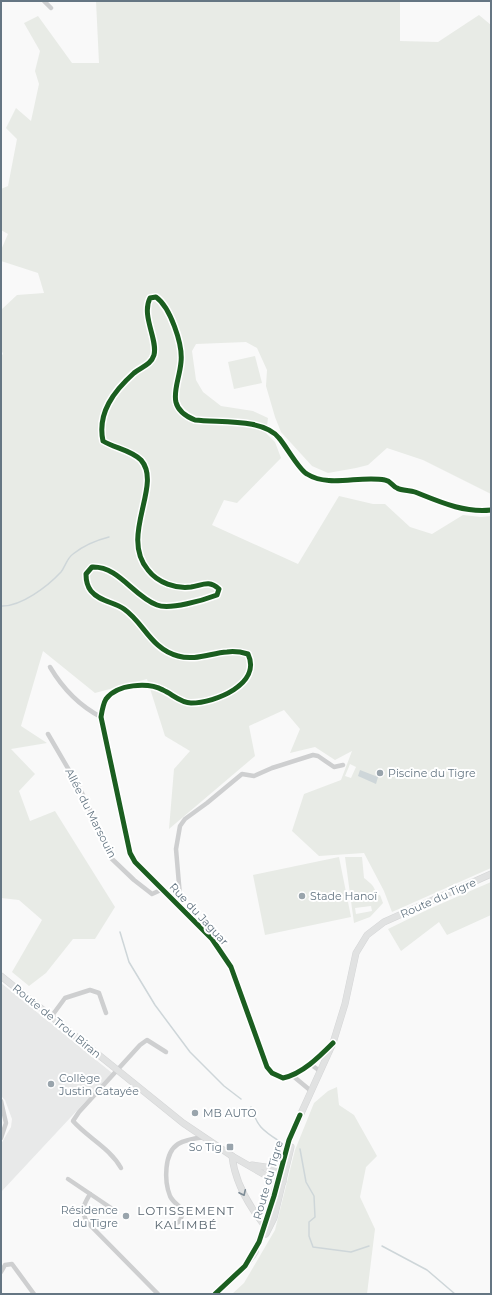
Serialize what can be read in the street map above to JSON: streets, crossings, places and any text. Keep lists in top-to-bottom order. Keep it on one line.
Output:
{"streets":{"main road":["Route du Tigre","Route de Trou Biran"],"street":["Allée du Marsouin","Rue du Jaguar"]},"crossings":[["Allée du Marsouin","Rue du Jaguar"],["Route du Tigre","Route de Trou Biran"]],"districts":["LOTISSEMENT KALIMBÉ"],"places":{"other":["Piscine du Tigre","Stade Hanoï","Collège Justin Catayée","MB AUTO","Résidence du Tigre"],"transit":["So Tig"]}}
